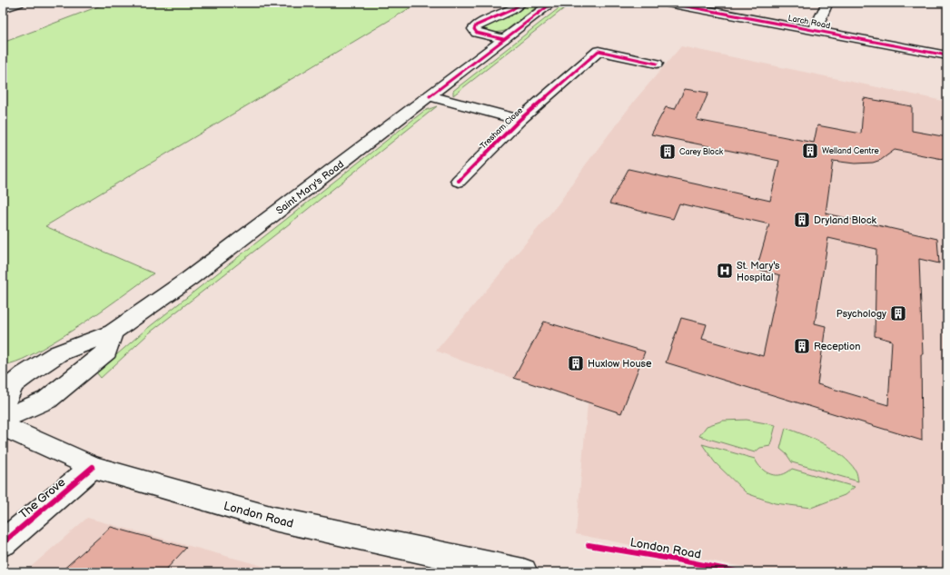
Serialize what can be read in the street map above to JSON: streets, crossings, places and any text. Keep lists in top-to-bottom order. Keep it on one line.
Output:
{"streets":{"main road":["Larch Road","Tresham Close","Saint Mary's Road","The Grove","London Road"]},"crossings":[["Tresham Close","Saint Mary's Road"],["The Grove","London Road"]],"places":{"building":["Welland Centre","Carey Block","Dryland Block","Psychology","Reception","Huxlow House"],"hospital":["St. Mary's Hospital"]}}
